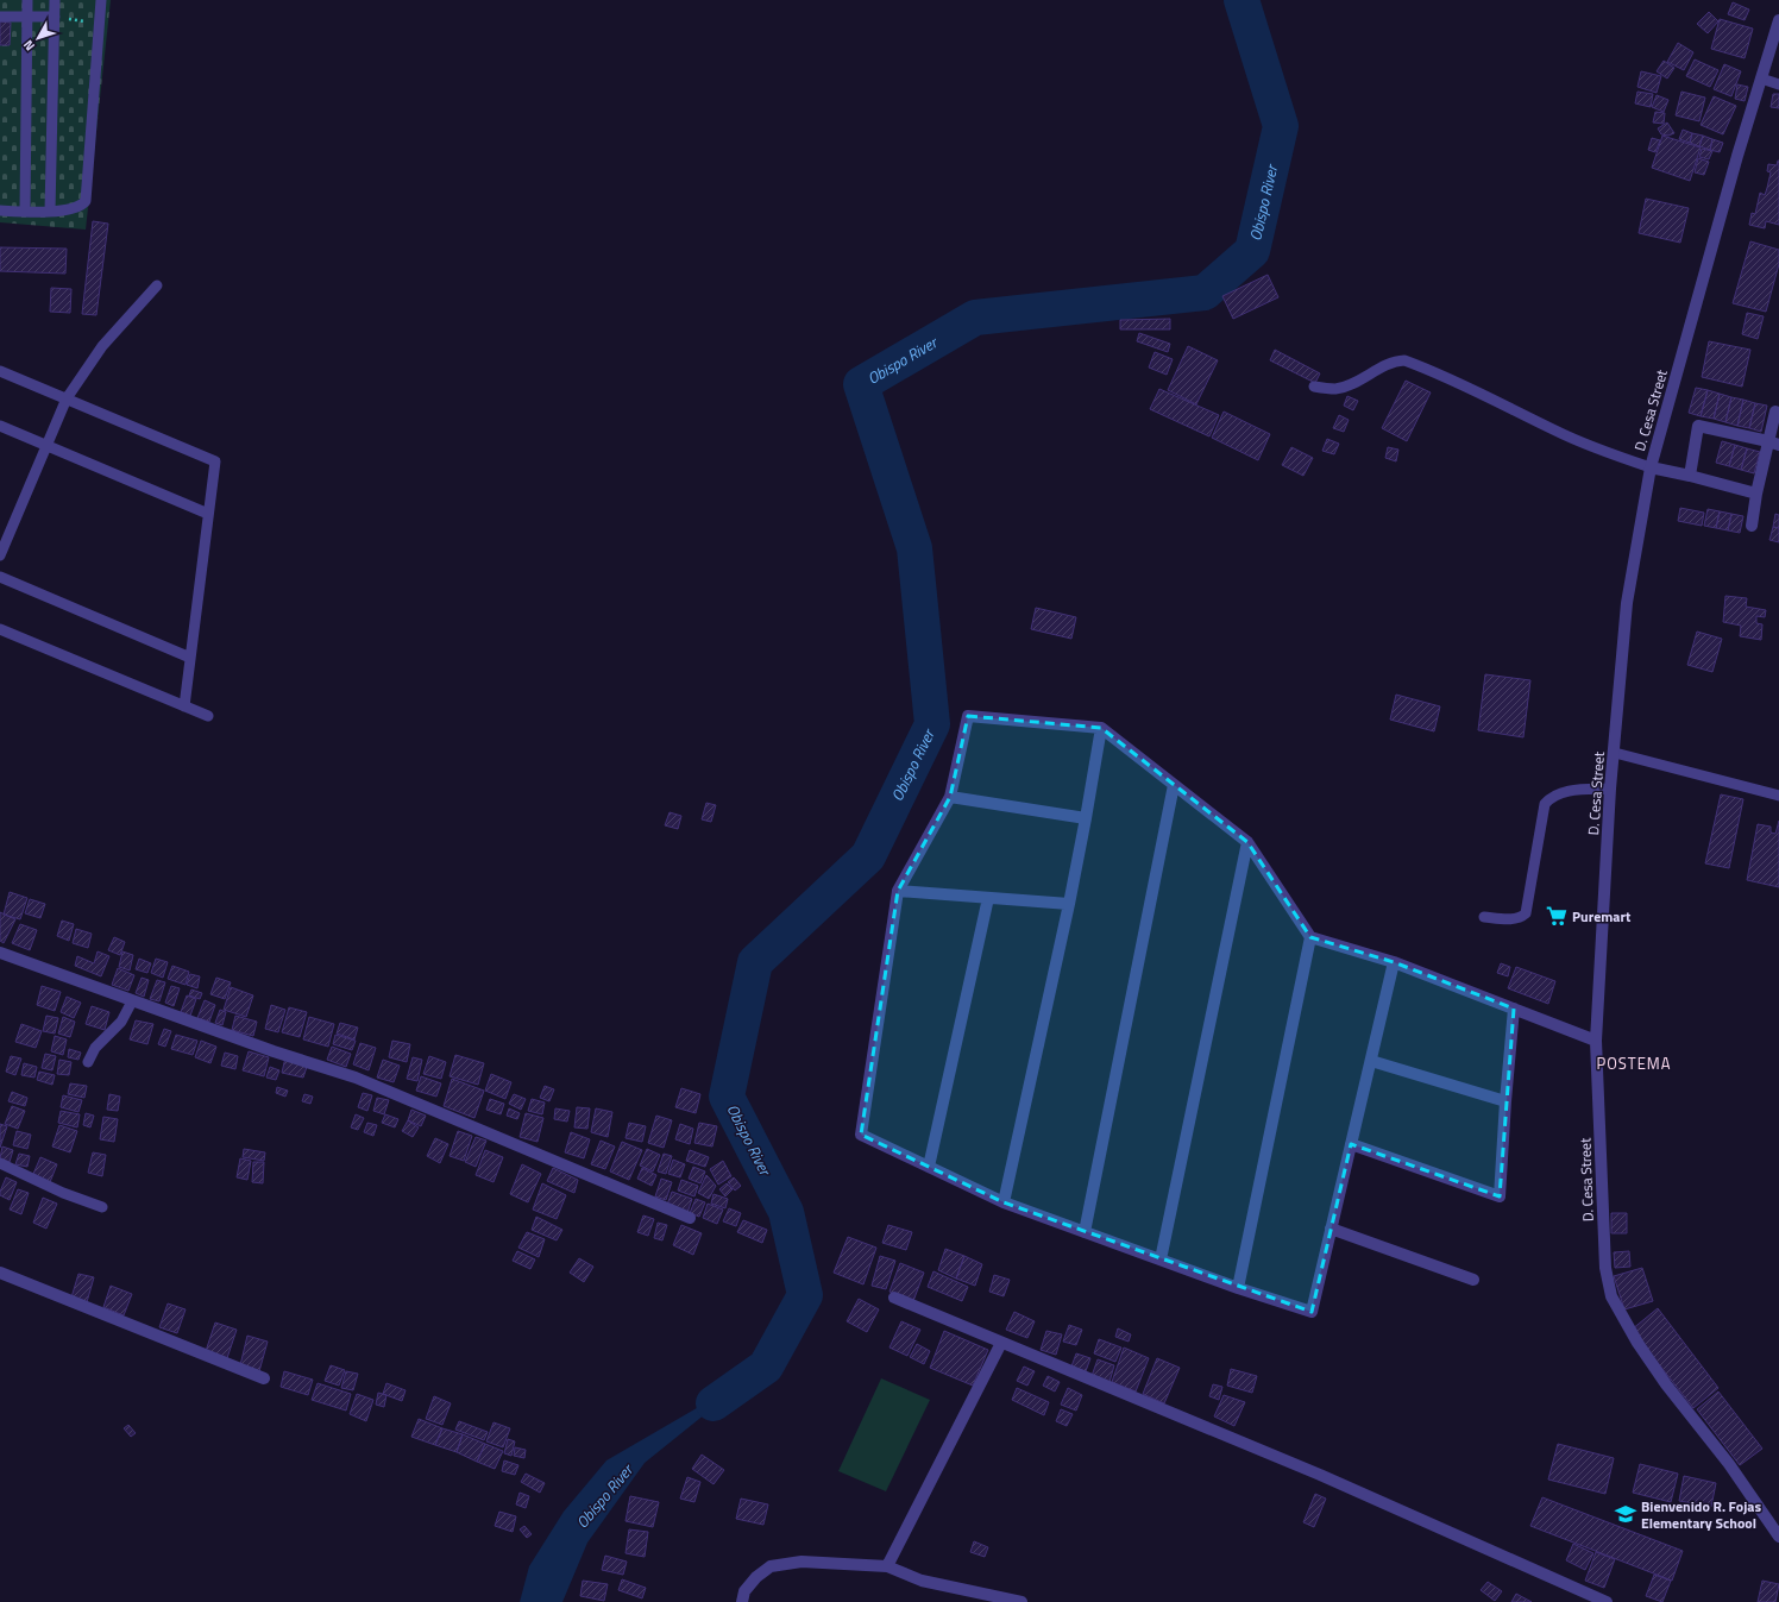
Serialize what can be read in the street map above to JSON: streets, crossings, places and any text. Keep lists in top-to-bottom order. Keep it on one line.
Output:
{"streets":{"street":["D. Cesa Street"]},"districts":["POSTEMA"],"water":["Obispo River"],"places":{"supermarket":["Puremart"],"school or university":["Bienvenido R. Fojas Elementary School"]},"north":"bottom left"}
